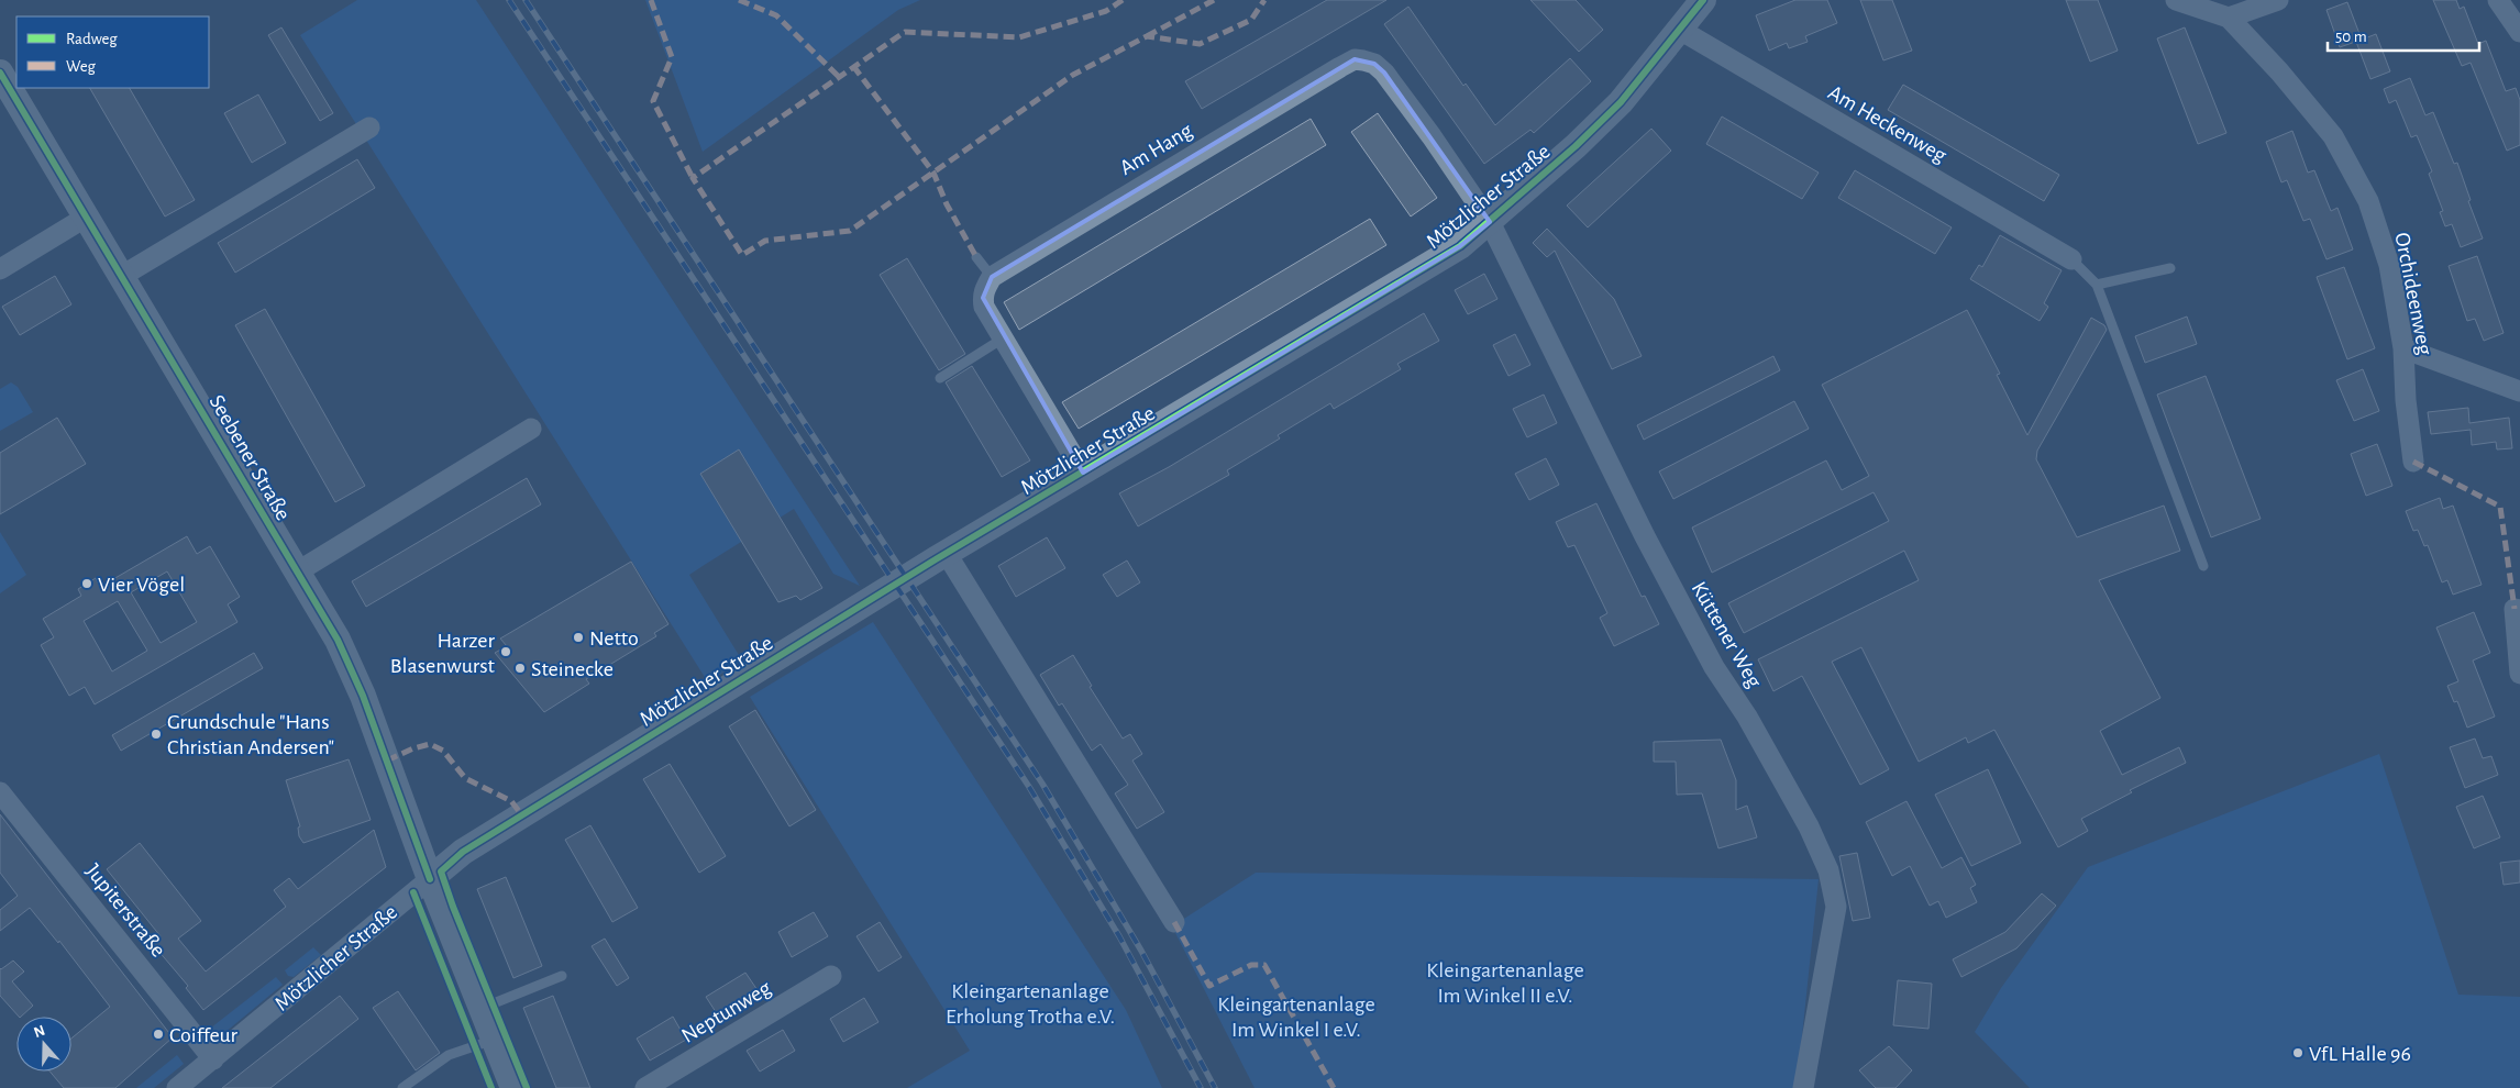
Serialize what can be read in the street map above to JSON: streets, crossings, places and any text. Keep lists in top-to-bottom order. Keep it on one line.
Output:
{"streets":{"street":["Am Heckenweg","Am Hang","Mötzlicher Straße","Orchideenweg","Seebener Straße","Küttener Weg","Jupiterstraße","Neptunweg"]},"crossings":[["Am Heckenweg","Mötzlicher Straße"],["Am Hang","Mötzlicher Straße"],["Am Hang","Küttener Weg"],["Mötzlicher Straße","Seebener Straße"],["Mötzlicher Straße","Küttener Weg"],["Mötzlicher Straße","Jupiterstraße"]],"parks":["Kleingartenanlage Im Winkel II e.V.","Kleingartenanlage Erholung Trotha e.V.","Kleingartenanlage Im Winkel I e.V."],"places":["Vier Vögel","Netto","Harzer Blasenwurst","Steinecke","Grundschule \"Hans Christian Andersen\"","Coiffeur","VfL Halle 96"],"legend":["Radweg","Weg"],"scale_bar":"50 m","north":"top"}
